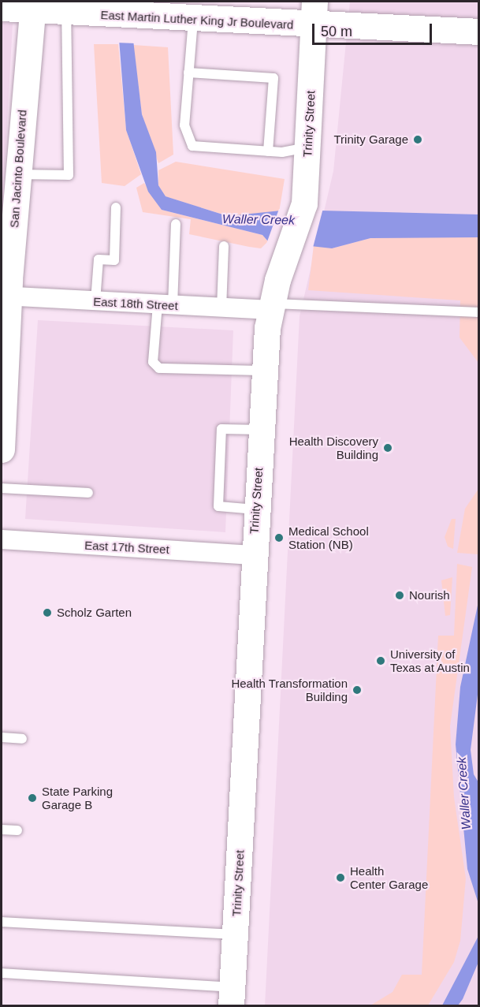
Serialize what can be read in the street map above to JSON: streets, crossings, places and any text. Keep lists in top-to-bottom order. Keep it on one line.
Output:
{"streets":{"main road":["East Martin Luther King Jr Boulevard","Trinity Street","San Jacinto Boulevard"],"street":["East 18th Street","East 17th Street"]},"crossings":[["East Martin Luther King Jr Boulevard","Trinity Street"],["East Martin Luther King Jr Boulevard","San Jacinto Boulevard"],["Trinity Street","East 18th Street"],["Trinity Street","East 17th Street"],["San Jacinto Boulevard","East 18th Street"]],"water":["Waller Creek"],"places":["Trinity Garage","Health Discovery Building","Medical School Station (NB)","Nourish","Scholz Garten","University of Texas at Austin","Health Transformation Building","State Parking Garage B","Health Center Garage"],"scale_bar":"50 m"}
